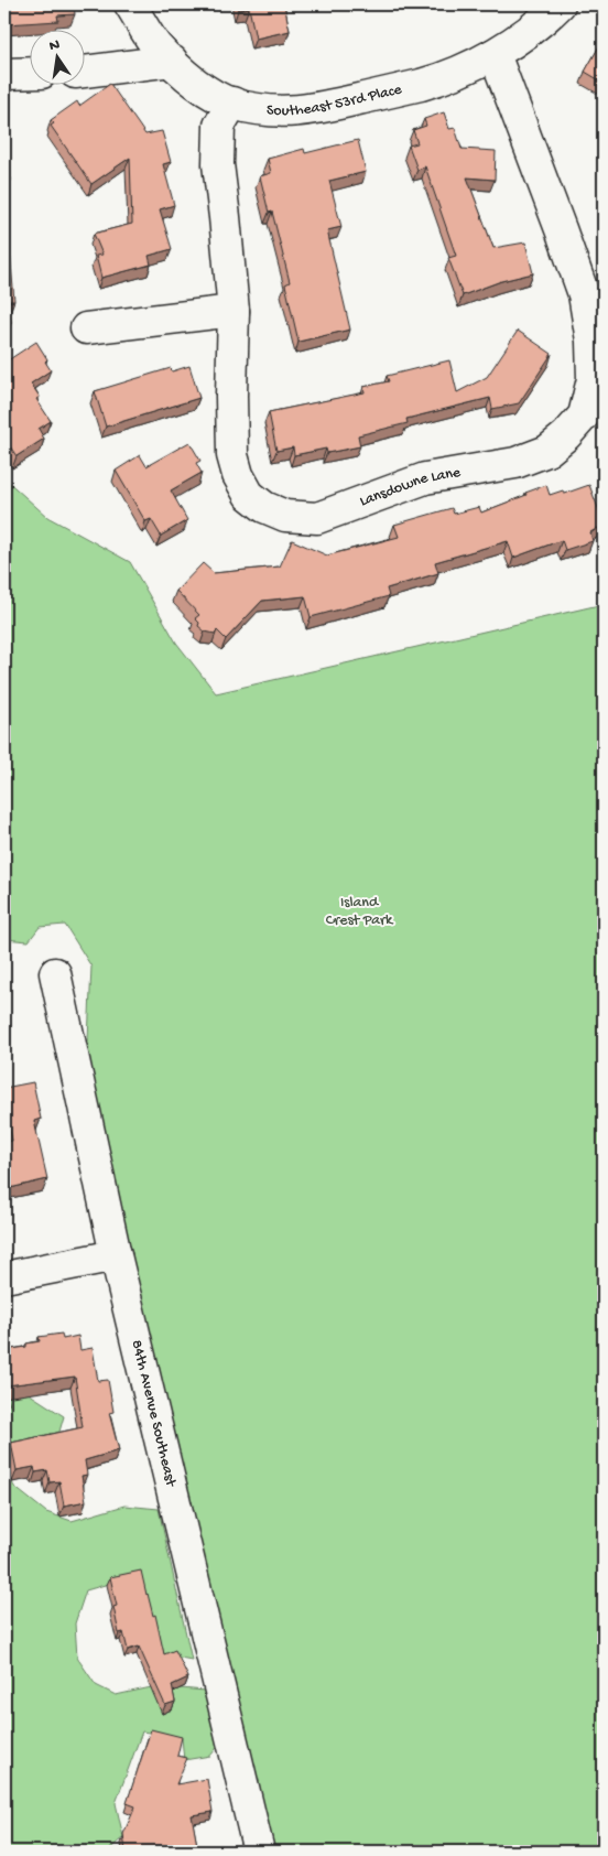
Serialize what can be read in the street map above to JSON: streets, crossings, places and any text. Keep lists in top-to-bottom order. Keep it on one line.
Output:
{"streets":{"street":["Southeast 53rd Place","Lansdowne Lane","84th Avenue Southeast"]},"crossings":[["Southeast 53rd Place","Lansdowne Lane"]],"parks":["Island Crest Park"],"north":"top"}
